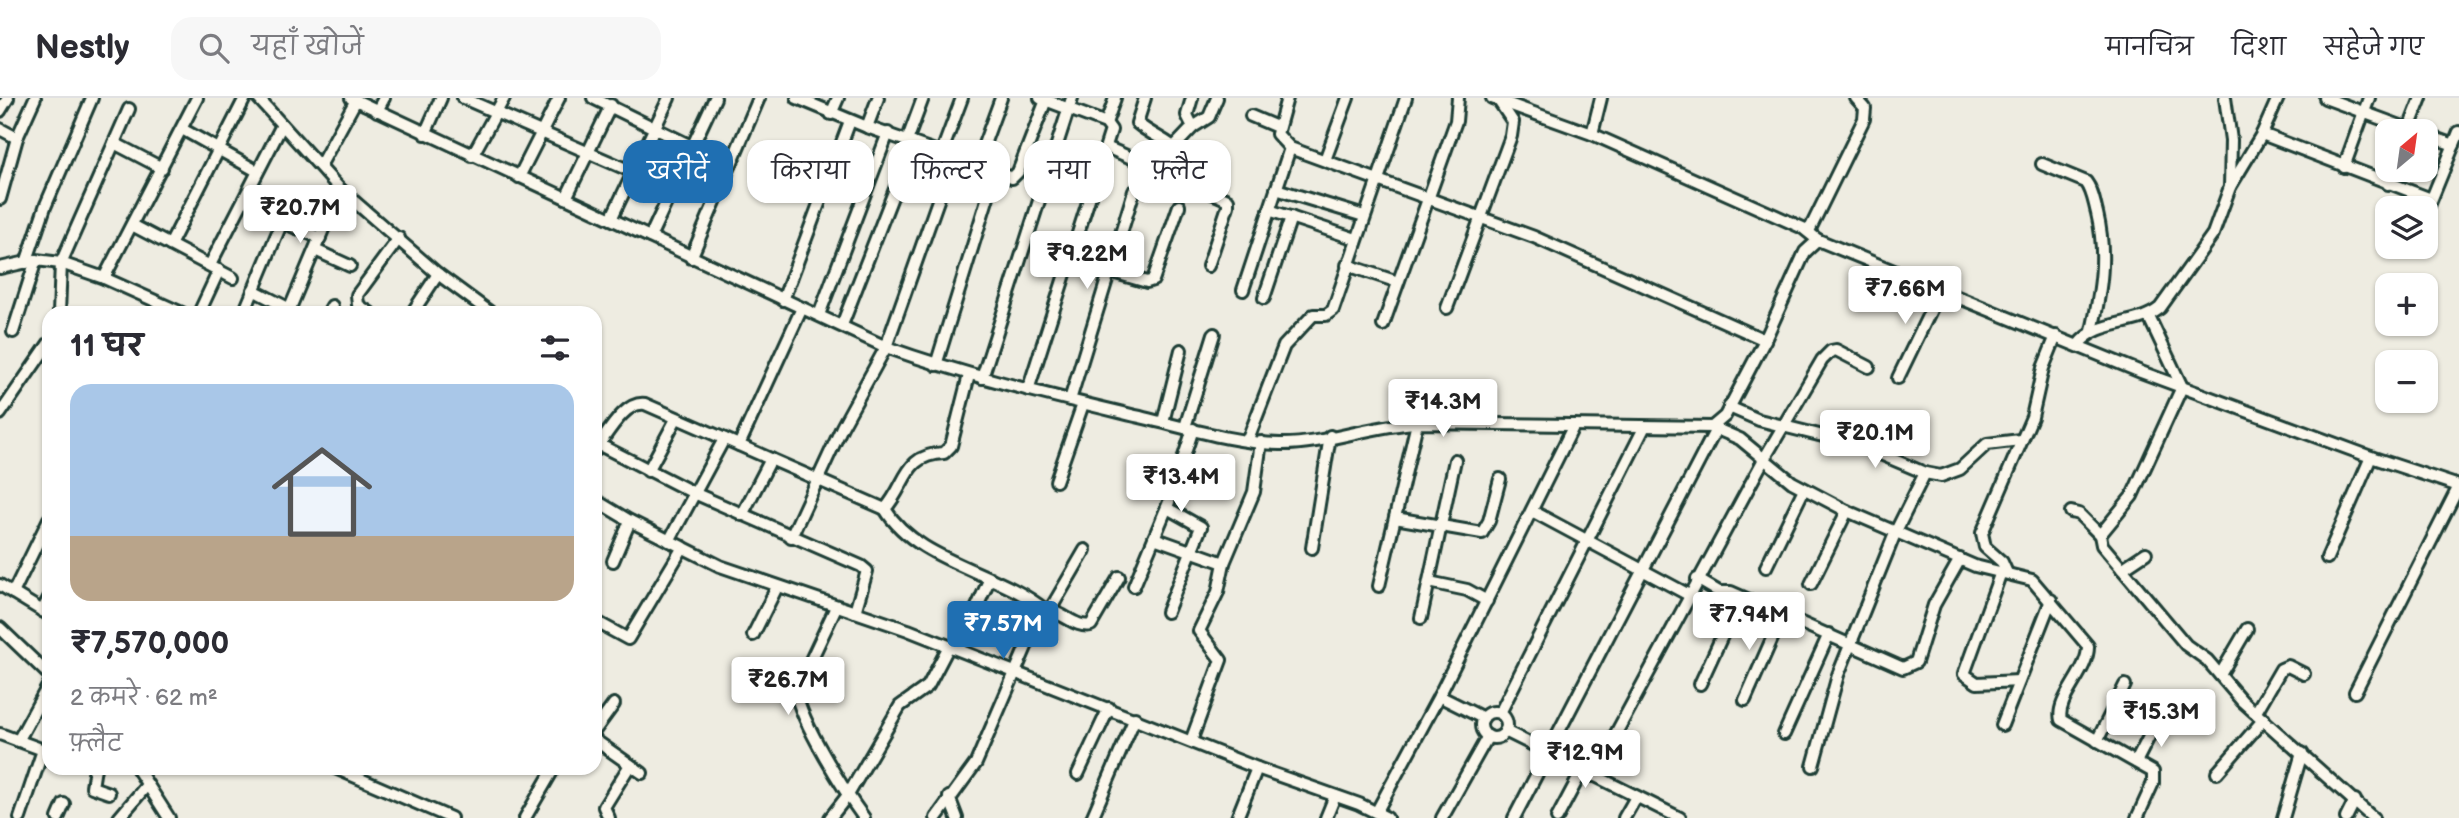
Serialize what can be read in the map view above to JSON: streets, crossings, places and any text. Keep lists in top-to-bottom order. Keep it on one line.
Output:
{"north":"top right","page":{"header":"Nestly","search":"यहाँ खोजें","nav":["मानचित्र","दिशा","सहेजे गए"],"map_buttons":["+","−"],"chip":["खरीदें","किराया","फ़िल्टर","नया","फ़्लैट"],"price":["₹20.7M","₹9.22M","₹7.66M","₹14.3M","₹20.1M","₹13.4M","₹7.94M","₹7.57M","₹26.7M","₹15.3M","₹12.9M"],"heading":"11 घर","list":[{"name":"₹7,570,000","note":"2 कमरे · 62 m² · फ़्लैट"}]}}
